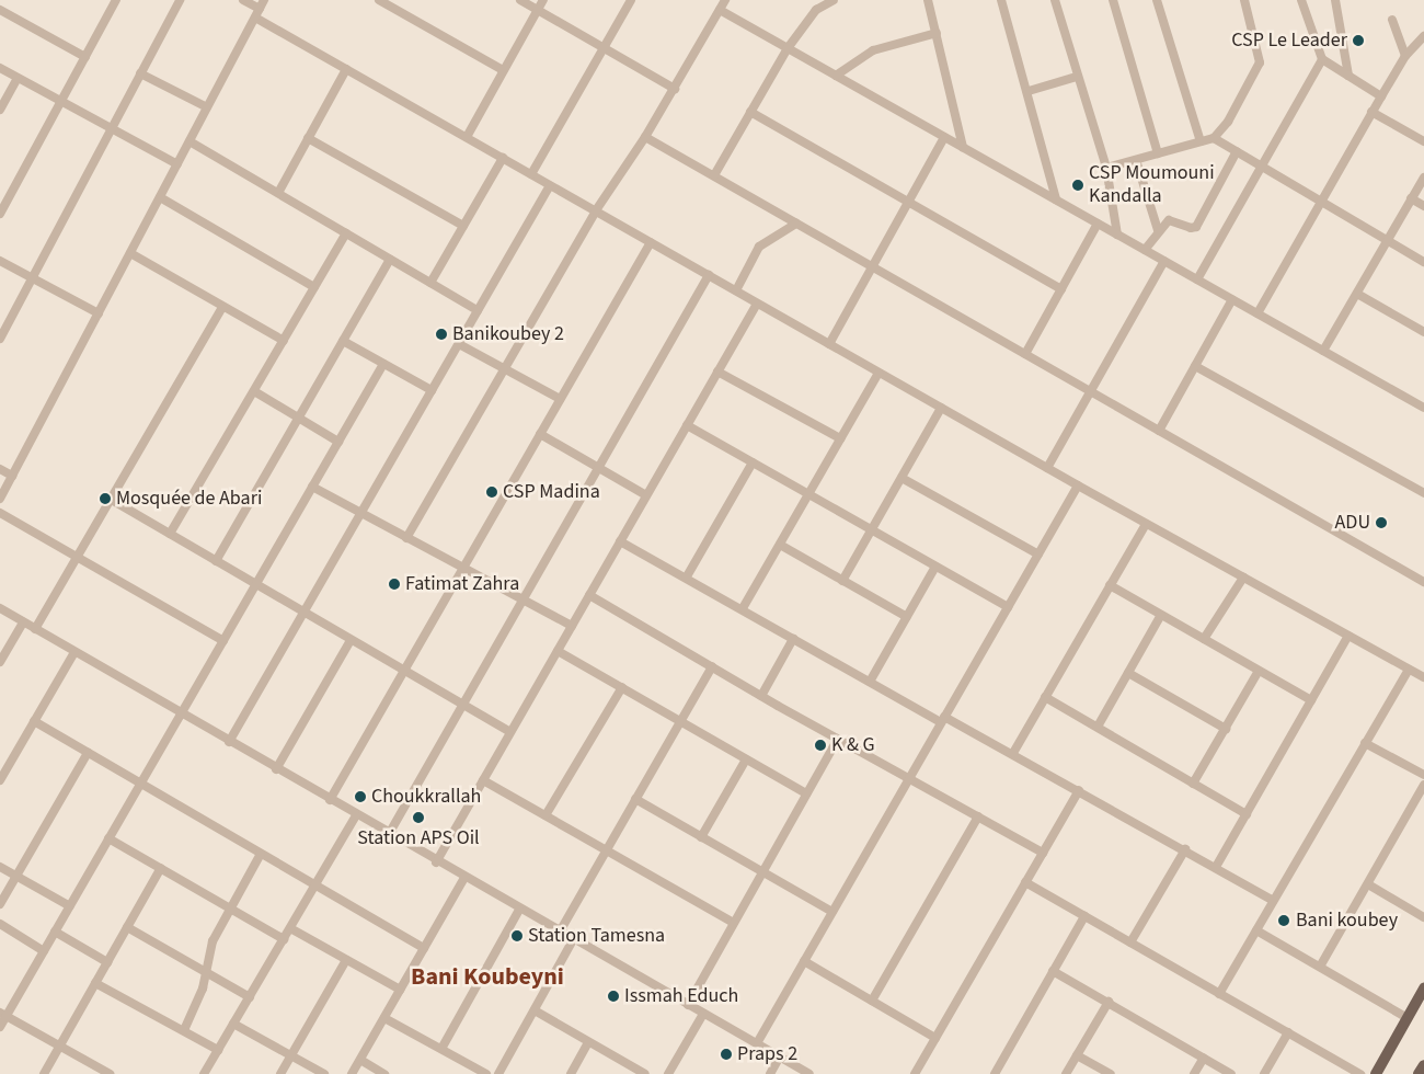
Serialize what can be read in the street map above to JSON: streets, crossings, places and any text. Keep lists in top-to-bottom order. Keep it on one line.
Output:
{"districts":["Bani Koubeyni"],"places":["CSP Le Leader","CSP Moumouni Kandalla","Banikoubey 2","CSP Madina","Mosquée de Abari","ADU","Fatimat Zahra","K & G","Choukkrallah","Station APS Oil","Bani koubey","Station Tamesna","Issmah Educh","Praps 2"]}
